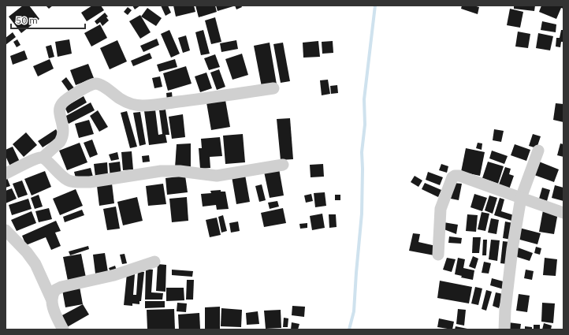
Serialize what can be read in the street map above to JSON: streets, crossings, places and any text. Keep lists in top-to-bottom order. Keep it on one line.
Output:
{"scale_bar":"50 m"}
